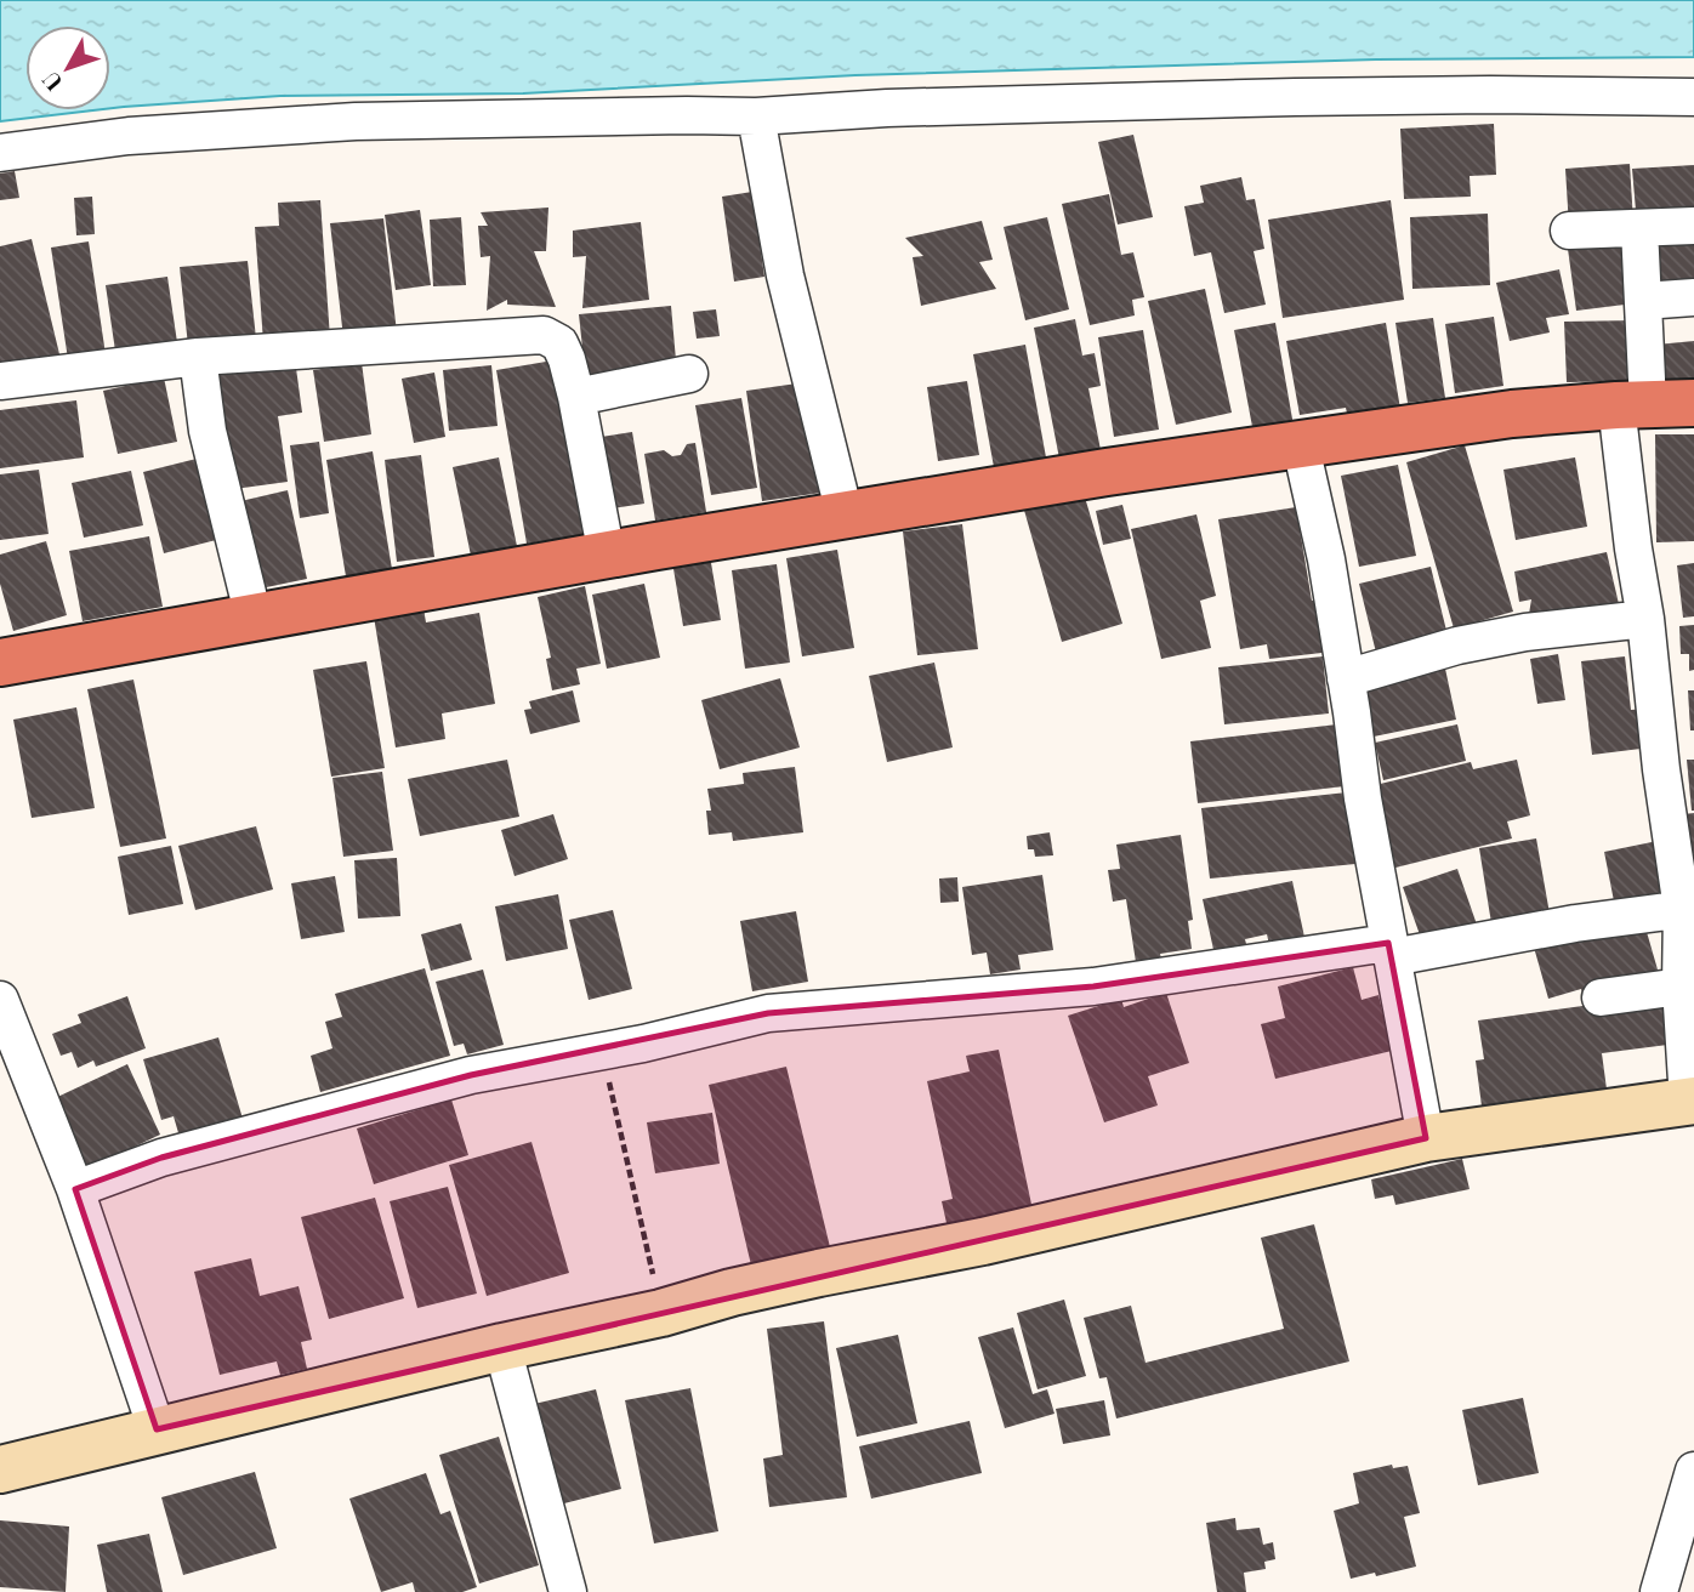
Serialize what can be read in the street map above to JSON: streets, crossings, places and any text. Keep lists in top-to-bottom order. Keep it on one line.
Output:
{"north":"bottom left"}
